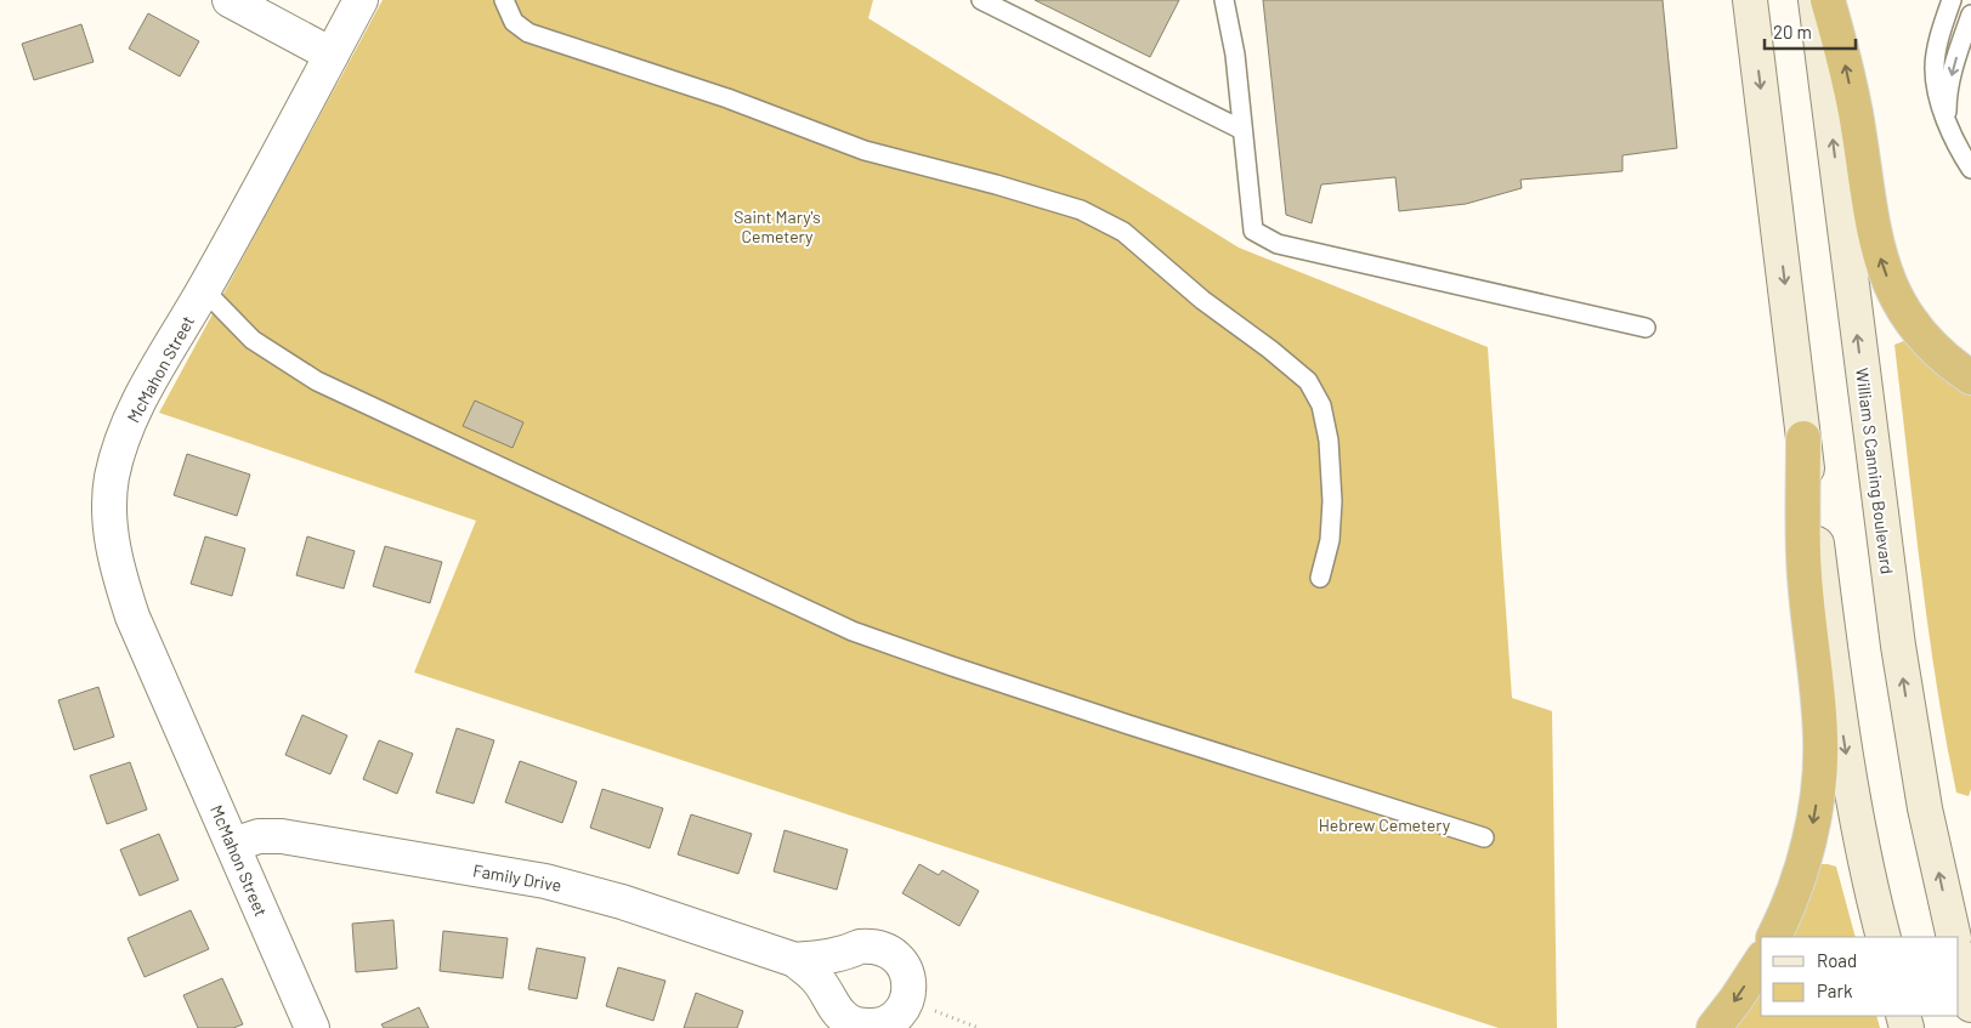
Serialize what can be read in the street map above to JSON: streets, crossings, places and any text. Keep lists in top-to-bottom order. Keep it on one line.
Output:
{"streets":{"main road":["William S Canning Boulevard"],"street":["McMahon Street","Family Drive"]},"crossings":[["McMahon Street","Family Drive"]],"parks":["Saint Mary's Cemetery","Hebrew Cemetery"],"legend":["Road","Park"],"scale_bar":"20 m"}
